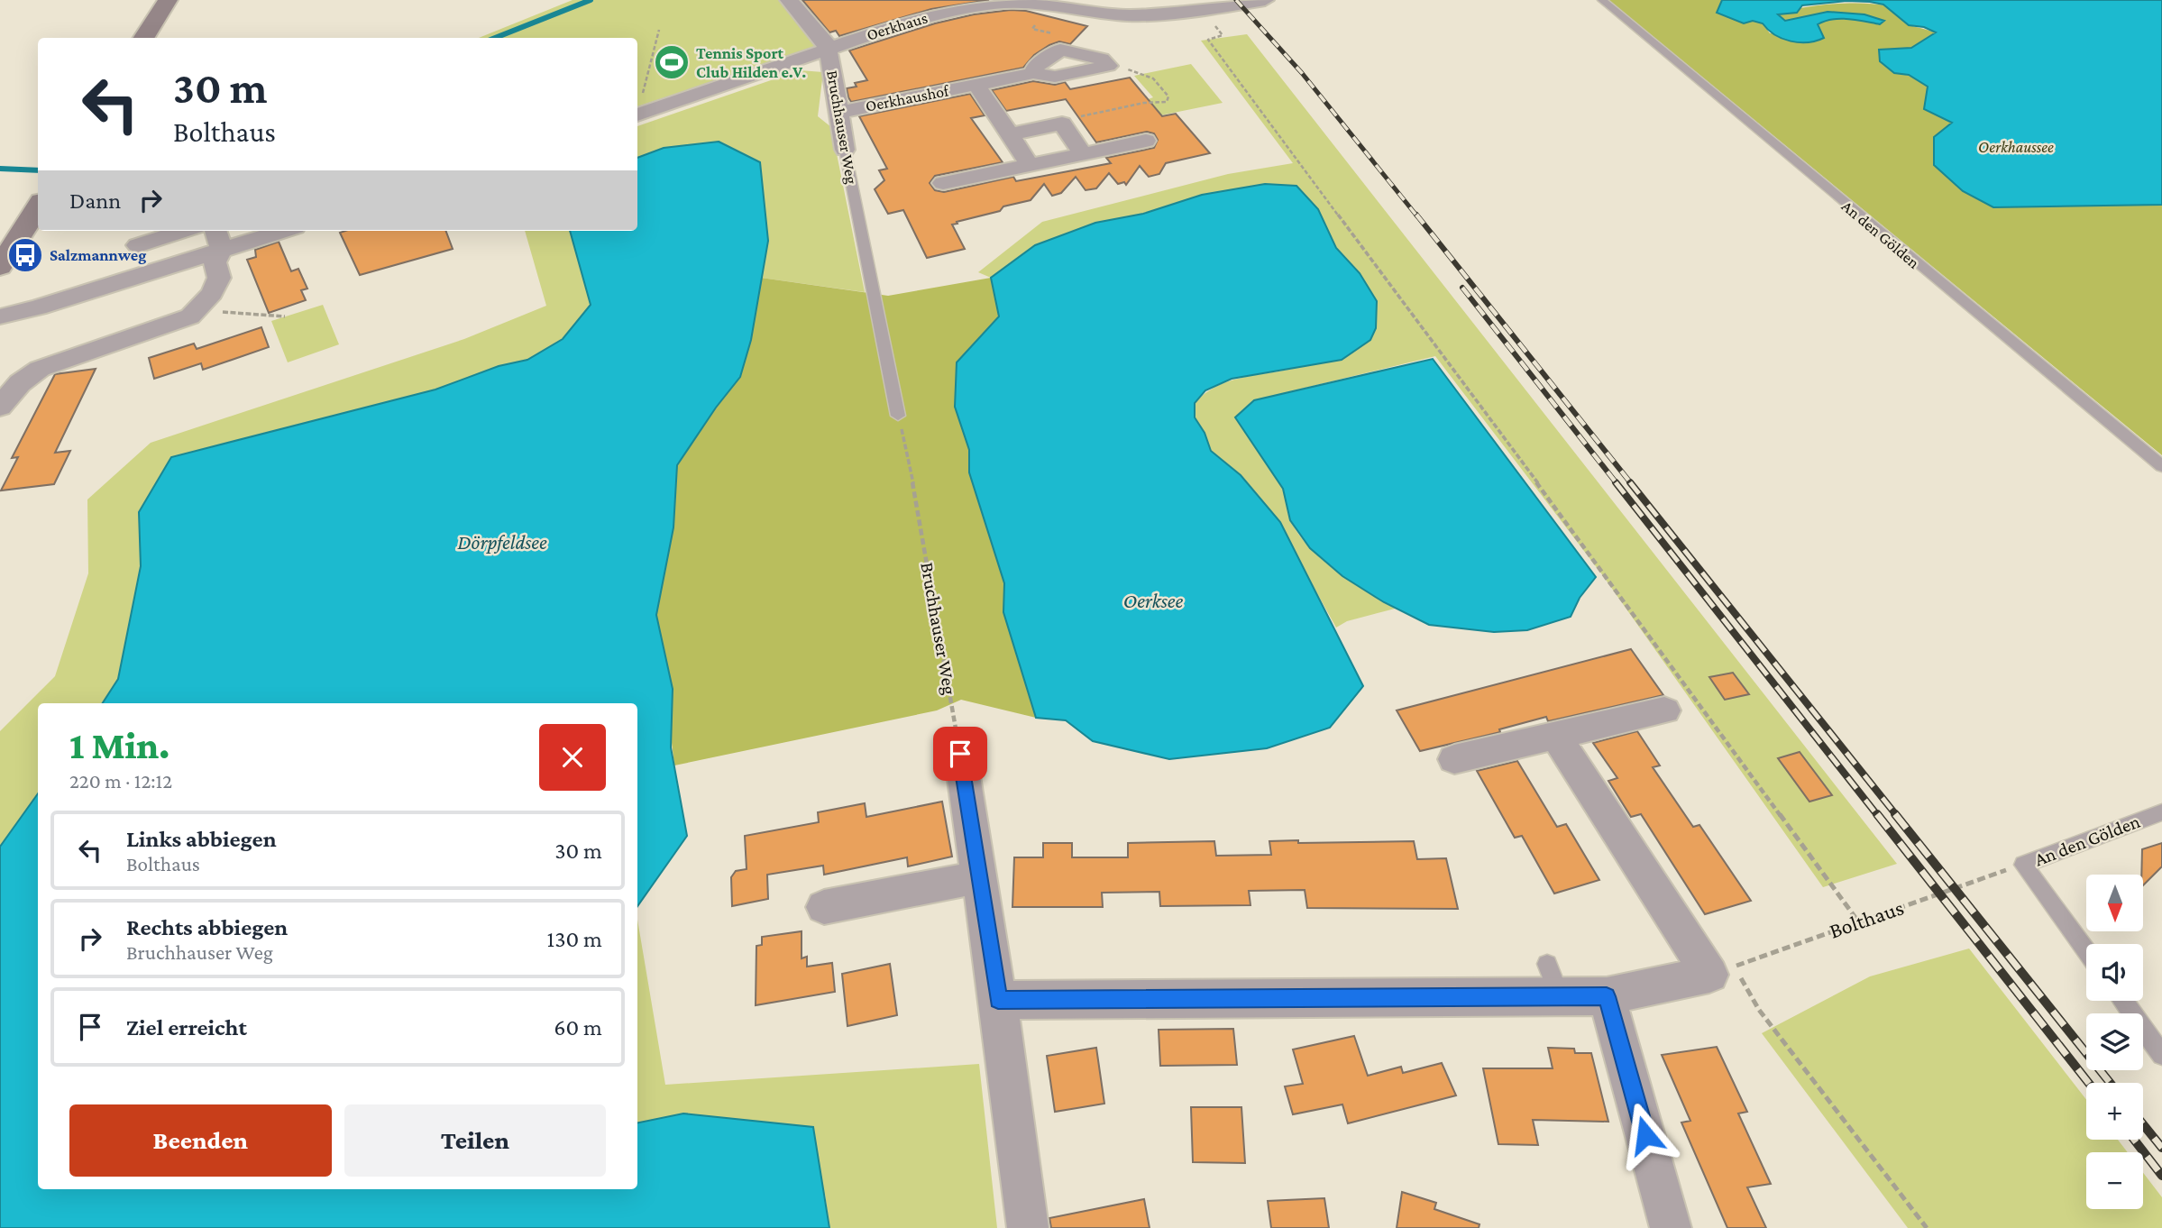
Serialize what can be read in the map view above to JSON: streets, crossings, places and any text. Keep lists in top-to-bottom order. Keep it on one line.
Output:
{"streets":{"street":["Oerkhaus","Oerkhaushof","Bruchhauser Weg"],"lane":["An den Gölden"],"path":["Bolthaus"]},"crossings":[["Oerkhaus","Bruchhauser Weg"],["Oerkhaushof","Bruchhauser Weg"],["An den Gölden","Bolthaus"]],"water":["Dörpfeldsee","Oerksee"],"parks":["Oerkhaussee"],"places":{"sports":["Tennis Sport Club Hilden e.V."],"bus stop":["Salzmannweg"]},"north":"bottom","page":{"turn":["30 m","Bolthaus"],"then":"Dann","heading":["1 Min.","220 m · 12:12"],"list":[{"name":"Links abbiegen","note":"Bolthaus","value":"30 m"},{"name":"Rechts abbiegen","note":"Bruchhauser Weg","value":"130 m"},{"name":"Ziel erreicht","value":"60 m"}],"map_buttons":["+","−"],"buttons":["Beenden","Teilen"]}}
